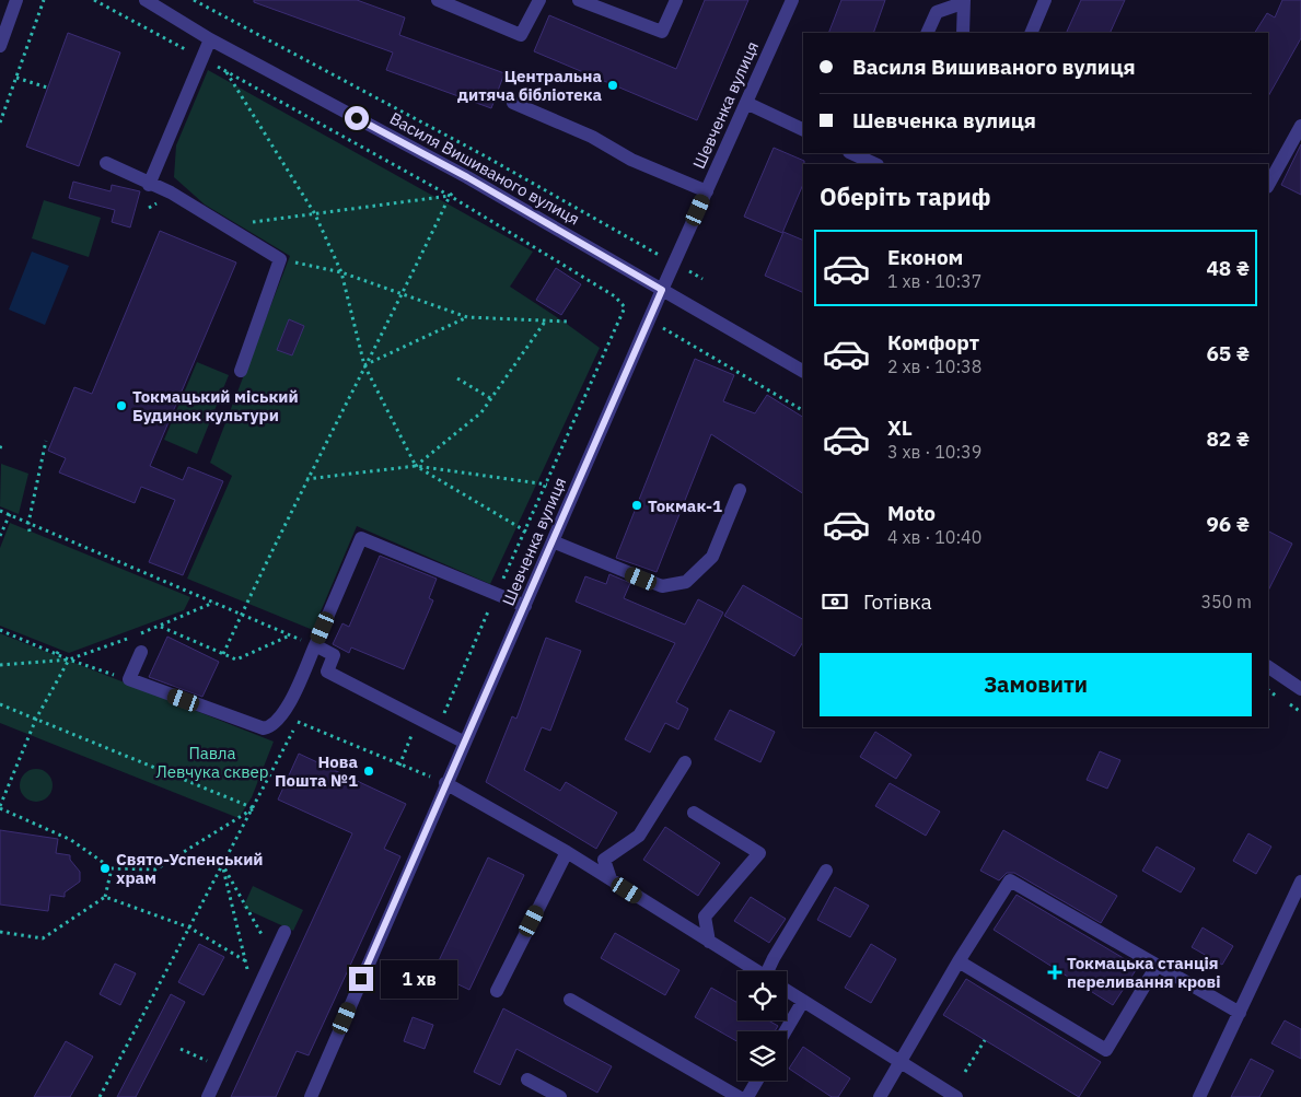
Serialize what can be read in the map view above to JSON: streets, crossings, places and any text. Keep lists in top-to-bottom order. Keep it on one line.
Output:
{"streets":{"street":["Шевченка вулиця","Василя Вишиваного вулиця"]},"crossings":[["Шевченка вулиця","Василя Вишиваного вулиця"]],"parks":["Павла Левчука сквер"],"places":{"other":["Центральна дитяча бібліотека","Токмацький міський Будинок культури","Токмак-1","Нова Пошта №1","Свято-Успенський храм"],"health":["Токмацька станція переливання крові"]},"page":{"banner":["Василя Вишиваного вулиця","Шевченка вулиця"],"heading":"Оберіть тариф","list":[{"name":"Економ","note":"1 хв · 10:37","value":"48 ₴"},{"name":"Комфорт","note":"2 хв · 10:38","value":"65 ₴"},{"name":"XL","note":"3 хв · 10:39","value":"82 ₴"},{"name":"Moto","note":"4 хв · 10:40","value":"96 ₴"}],"pay":["Готівка","350 m"],"buttons":"Замовити","bubble":"1 хв"}}
